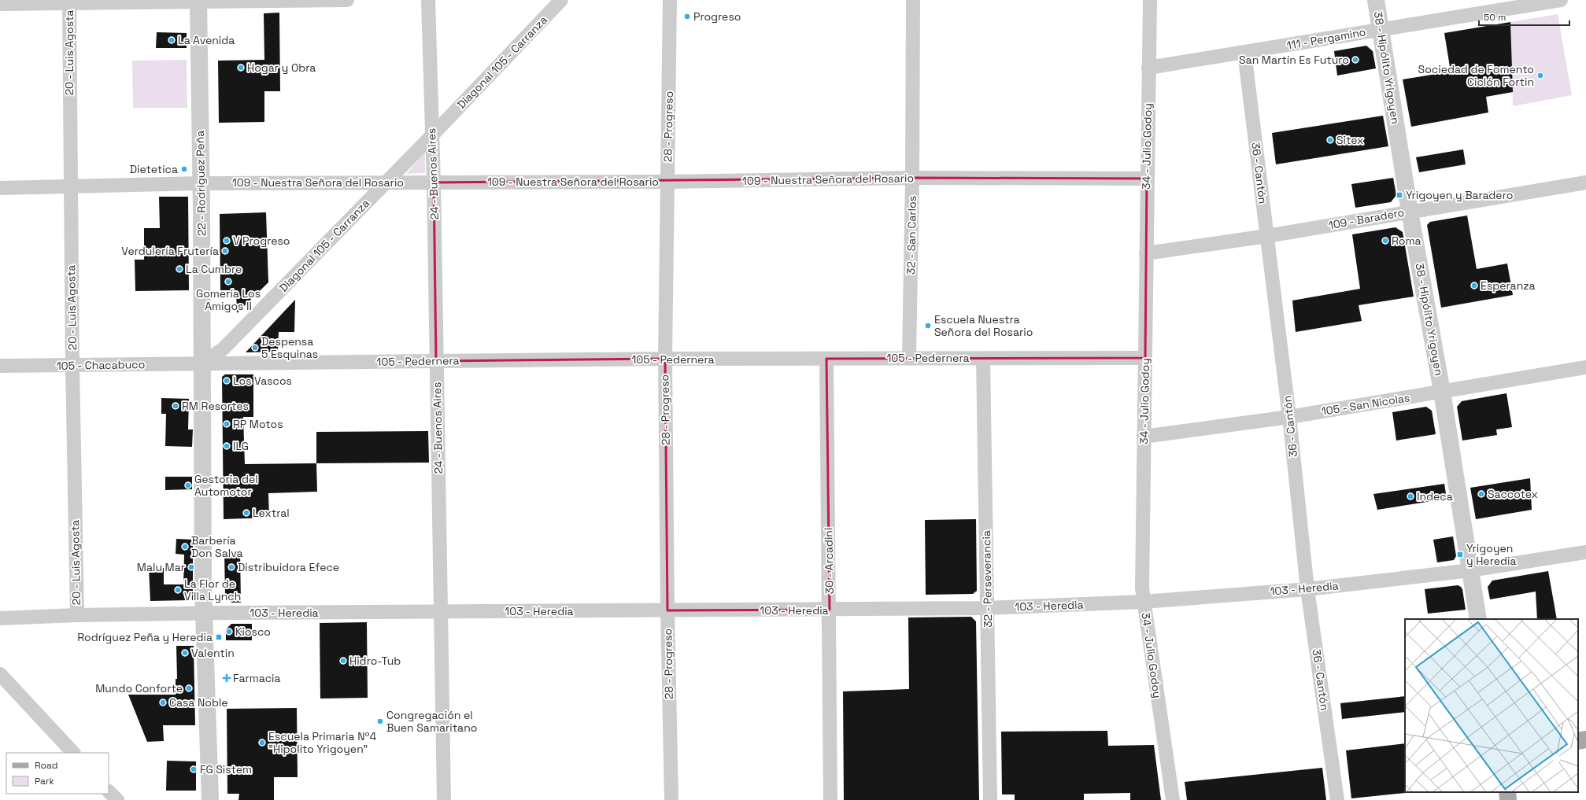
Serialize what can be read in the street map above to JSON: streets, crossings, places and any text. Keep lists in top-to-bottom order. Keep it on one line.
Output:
{"streets":{"street":["111 - Pergamino","20 - Luis Agosta","Diagonal 105 - Carranza","38 - Hipólito Yrigoyen","28 - Progreso","34 - Julio Godoy","36 - Cantón","24 - Buenos Aires","109 - Nuestra Señora del Rosario","22 - Rodríguez Peña","109 - Baradero","32 - San Carlos","105 - Pedernera","105 - Chacabuco","105 - San Nicolas","30 - Arcadini","32 - Perseverancia","103 - Heredia"]},"crossings":[["111 - Pergamino","38 - Hipólito Yrigoyen"],["111 - Pergamino","34 - Julio Godoy"],["111 - Pergamino","36 - Cantón"],["20 - Luis Agosta","109 - Nuestra Señora del Rosario"],["20 - Luis Agosta","105 - Chacabuco"],["20 - Luis Agosta","103 - Heredia"],["Diagonal 105 - Carranza","24 - Buenos Aires"],["Diagonal 105 - Carranza","109 - Nuestra Señora del Rosario"],["Diagonal 105 - Carranza","22 - Rodríguez Peña"],["Diagonal 105 - Carranza","105 - Pedernera"],["Diagonal 105 - Carranza","105 - Chacabuco"],["38 - Hipólito Yrigoyen","109 - Baradero"],["38 - Hipólito Yrigoyen","105 - San Nicolas"],["38 - Hipólito Yrigoyen","103 - Heredia"],["28 - Progreso","109 - Nuestra Señora del Rosario"],["28 - Progreso","105 - Pedernera"],["28 - Progreso","103 - Heredia"],["34 - Julio Godoy","109 - Nuestra Señora del Rosario"],["34 - Julio Godoy","109 - Baradero"],["34 - Julio Godoy","105 - Pedernera"],["34 - Julio Godoy","105 - San Nicolas"],["34 - Julio Godoy","103 - Heredia"],["36 - Cantón","109 - Baradero"],["36 - Cantón","105 - San Nicolas"],["36 - Cantón","103 - Heredia"],["24 - Buenos Aires","109 - Nuestra Señora del Rosario"],["24 - Buenos Aires","105 - Pedernera"],["24 - Buenos Aires","103 - Heredia"],["109 - Nuestra Señora del Rosario","22 - Rodríguez Peña"],["109 - Nuestra Señora del Rosario","32 - San Carlos"],["22 - Rodríguez Peña","105 - Pedernera"],["22 - Rodríguez Peña","105 - Chacabuco"],["22 - Rodríguez Peña","103 - Heredia"],["32 - San Carlos","105 - Pedernera"],["105 - Pedernera","105 - Chacabuco"],["105 - Pedernera","30 - Arcadini"],["105 - Pedernera","32 - Perseverancia"],["30 - Arcadini","103 - Heredia"],["32 - Perseverancia","103 - Heredia"]],"places":{"other":["Progreso","La Avenida","San Martín Es Futuro","Hogar y Obra","Sociedad de Fomento Ciclón Fortin","Sitex","Dietetica","V Progreso","Roma","Verdulería Frutería","La Cumbre","Gomería Los Amigos II","Esperanza","Escuela Nuestra Señora del Rosario","Despensa 5 Esquinas","Los Vascos","RM Resortes","RP Motos","ILG","Gestoria del Automotor","Saccotex","Indeca","Lextral","Barbería Don Salva","Malu Mar","Distribuidora Efece","La Flor de Villa Lynch","Kiosco","Valentin","Hidro-Tub","Mundo Conforte","Casa Noble","Congregación el Buen Samaritano","Escuela Primaria Nº4 \"Hipolito Yrigoyen\"","FG Sistem"],"transit":["Yrigoyen y Baradero","Yrigoyen y Heredia","Rodríguez Peña y Heredia"],"health":["Farmacia"]},"legend":["Road","Park"],"scale_bar":"50 m"}
